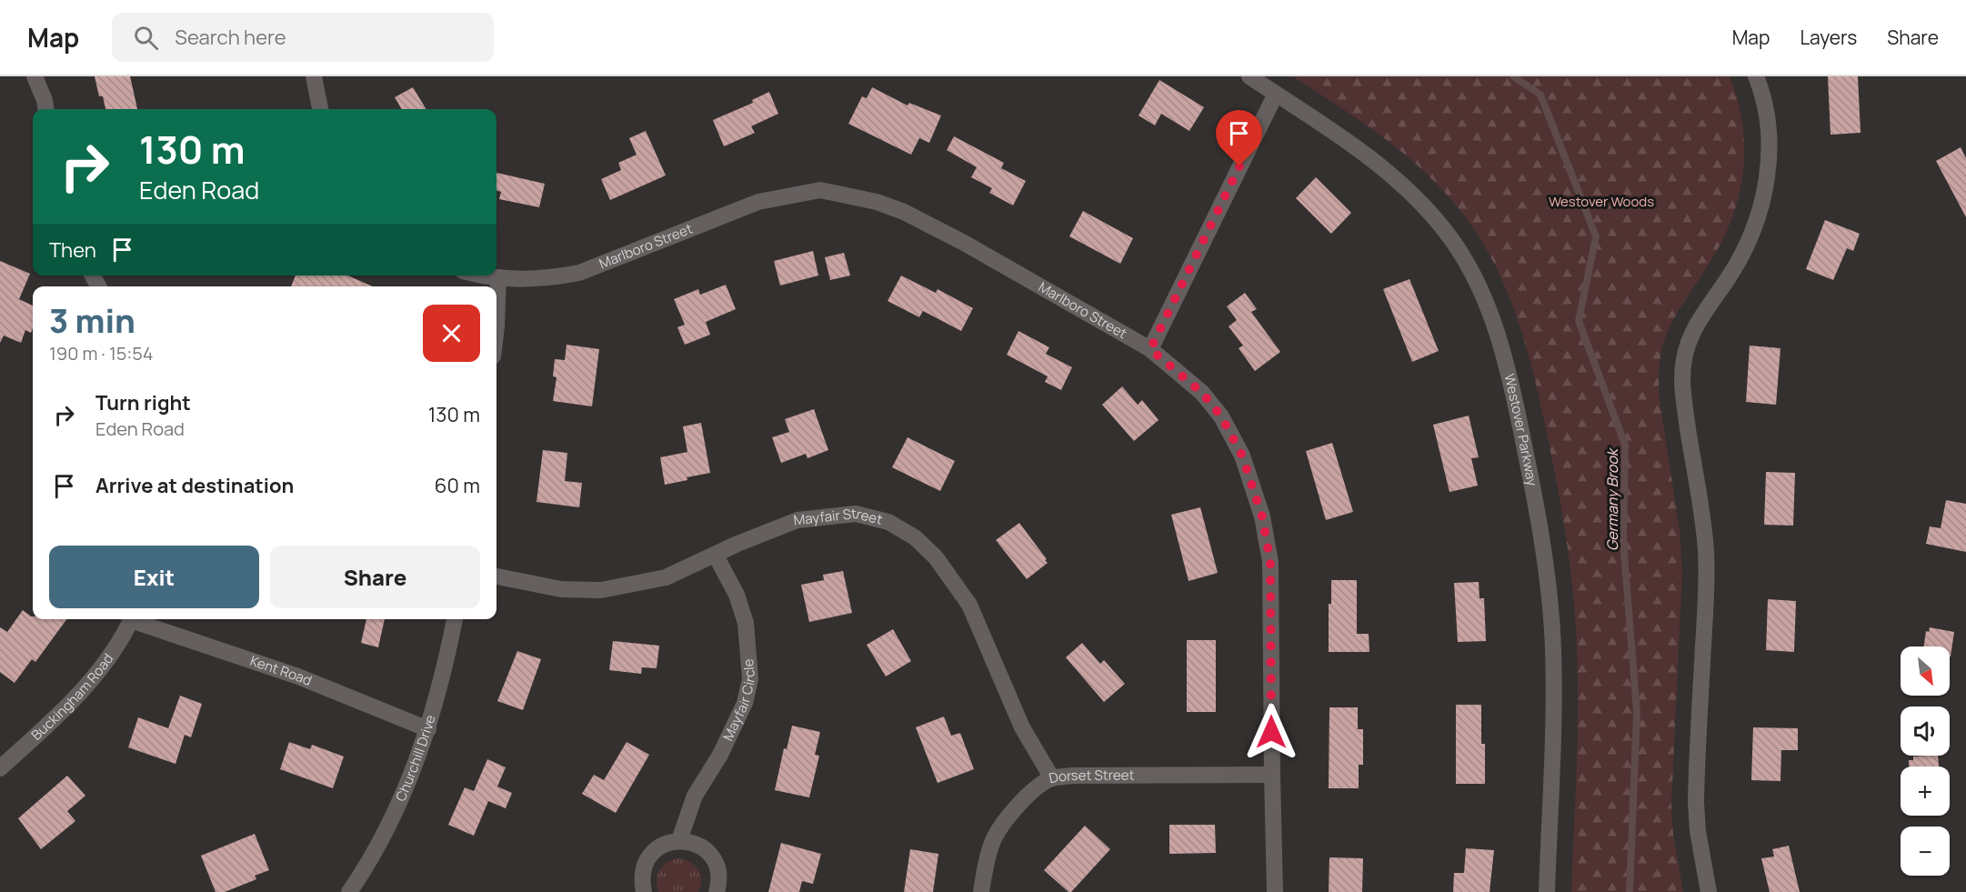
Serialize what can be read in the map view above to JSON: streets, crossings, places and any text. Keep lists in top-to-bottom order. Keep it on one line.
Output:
{"streets":{"street":["Marlboro Street","Westover Parkway","Mayfair Street","Kent Road","Buckingham Road","Mayfair Circle","Churchill Drive","Dorset Street"]},"crossings":[["Marlboro Street","Dorset Street"],["Mayfair Street","Mayfair Circle"],["Mayfair Street","Dorset Street"],["Kent Road","Churchill Drive"]],"water":["Germany Brook"],"parks":["Westover Woods"],"north":"bottom right","page":{"header":"Map","search":"Search here","nav":["Map","Layers","Share"],"turn":["130 m","Eden Road"],"then":"Then","heading":["3 min","190 m · 15:54"],"list":[{"name":"Turn right","note":"Eden Road","value":"130 m"},{"name":"Arrive at destination","value":"60 m"}],"buttons":["Exit","Share"],"map_buttons":["+","−"]}}
